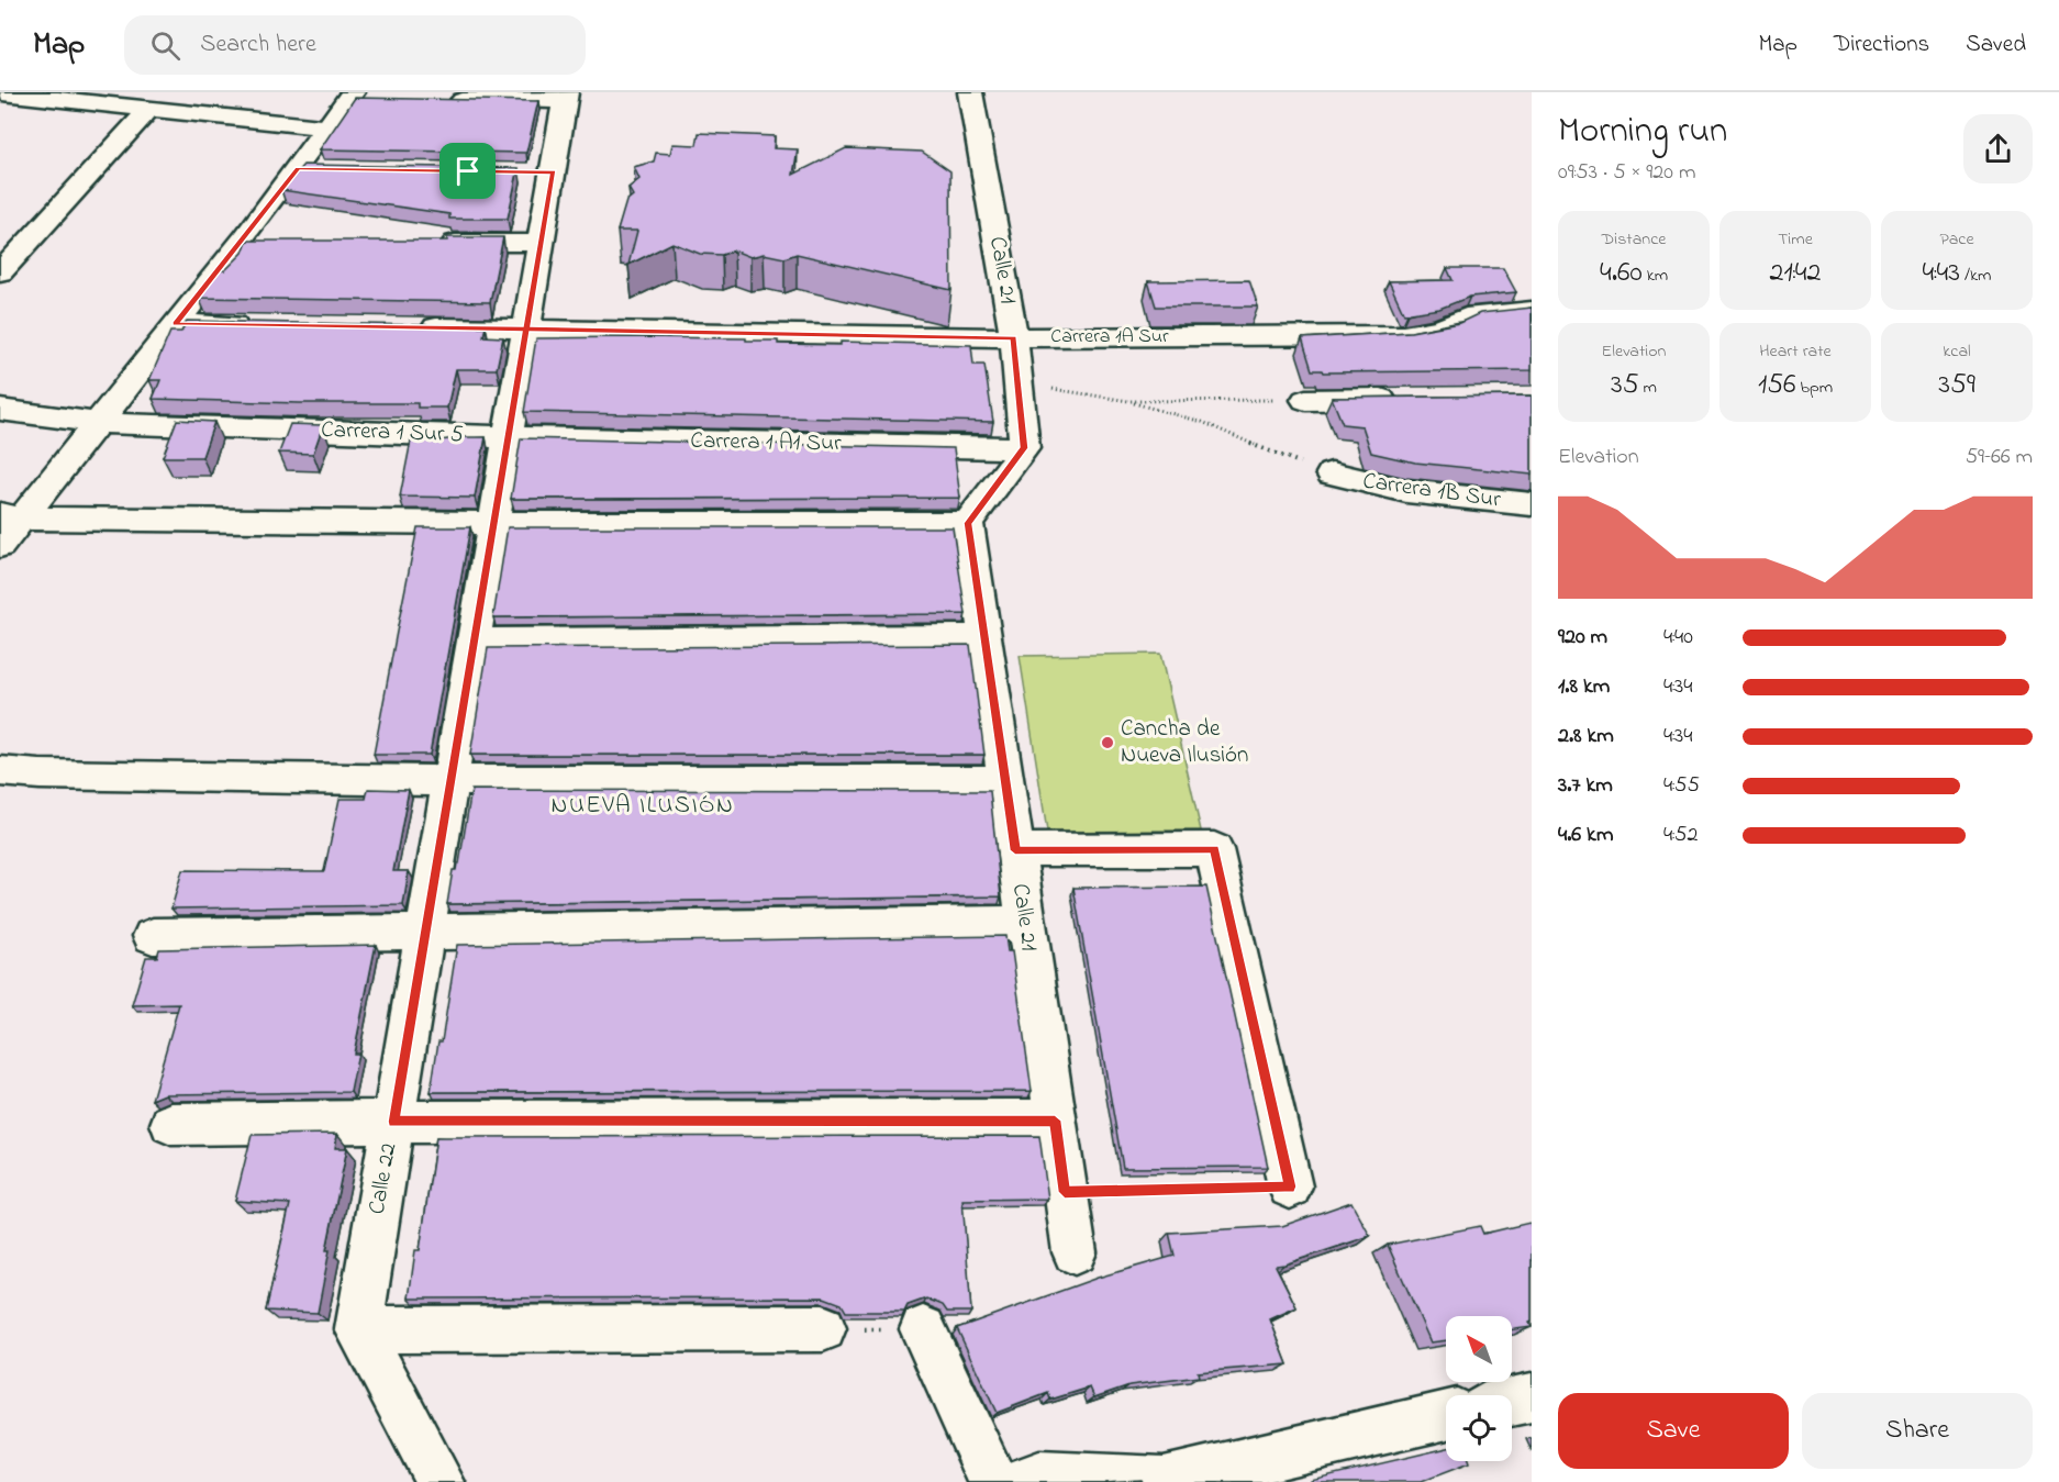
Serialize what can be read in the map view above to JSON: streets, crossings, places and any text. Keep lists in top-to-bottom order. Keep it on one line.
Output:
{"streets":{"street":["Calle 21","Carrera 1A Sur","Carrera 1 Sur 5","Carrera 1 A1 Sur","Carrera 1B Sur","Calle 22"]},"crossings":[["Calle 21","Carrera 1A Sur"],["Calle 21","Carrera 1 A1 Sur"],["Carrera 1A Sur","Calle 22"],["Carrera 1 Sur 5","Carrera 1 A1 Sur"],["Carrera 1 Sur 5","Calle 22"],["Carrera 1 A1 Sur","Calle 22"]],"districts":["NUEVA ILUSIÓN"],"places":["Cancha de Nueva Ilusión"],"north":"top left","page":{"header":"Map","search":"Search here","nav":["Map","Directions","Saved"],"heading":["Morning run","09:53 · 5 × 920 m"],"stats":[["Distance","4.60 km"],["Time","21:42"],["Pace","4:43 /km"],["Elevation","35 m"],["Heart rate","156 bpm"],["kcal","359"]],"chart":["Elevation","59–66 m"],"list":[{"name":"920 m","note":"4:40"},{"name":"1.8 km","note":"4:34"},{"name":"2.8 km","note":"4:34"},{"name":"3.7 km","note":"4:55"},{"name":"4.6 km","note":"4:52"}],"buttons":["Save","Share"]}}
